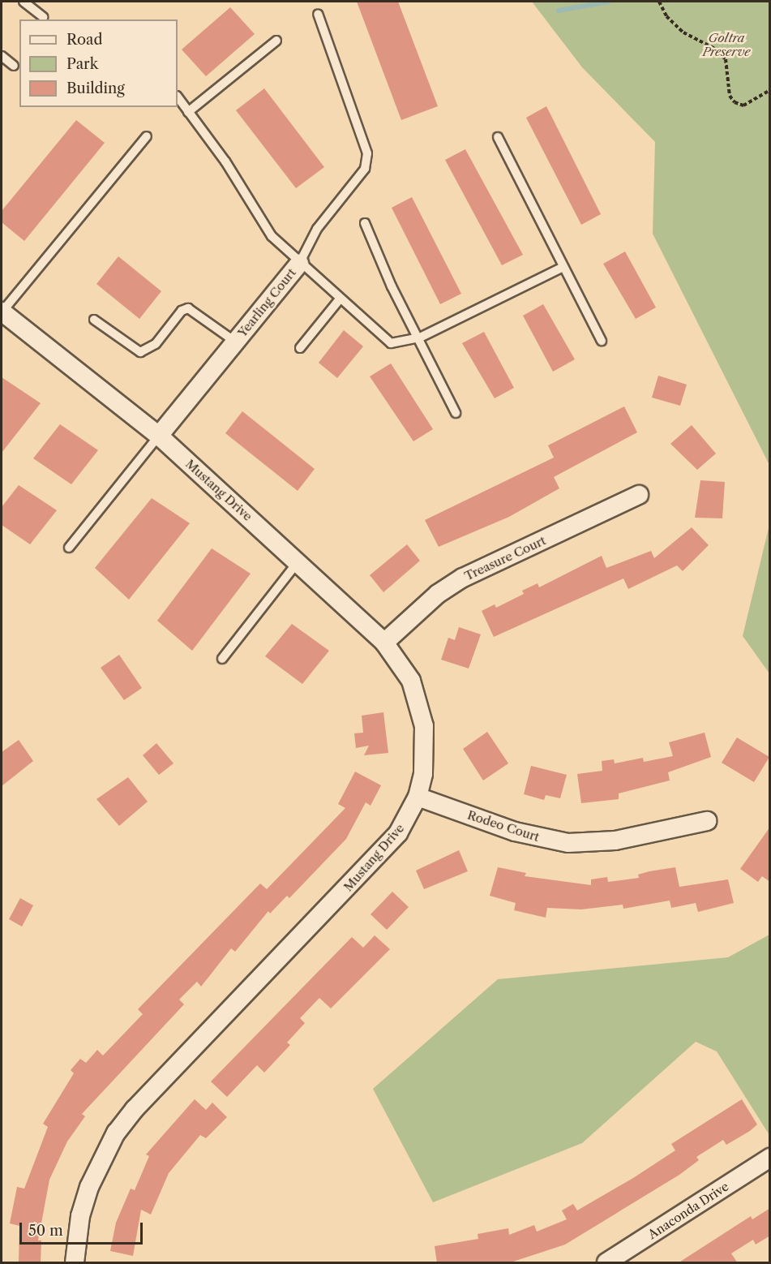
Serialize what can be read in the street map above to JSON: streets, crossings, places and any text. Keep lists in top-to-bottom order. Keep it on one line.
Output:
{"streets":{"street":["Yearling Court","Mustang Drive","Treasure Court","Rodeo Court","Anaconda Drive"]},"crossings":[["Yearling Court","Mustang Drive"],["Mustang Drive","Treasure Court"],["Mustang Drive","Rodeo Court"]],"parks":["Goltra Preserve"],"legend":["Road","Park","Building"],"scale_bar":"50 m"}
